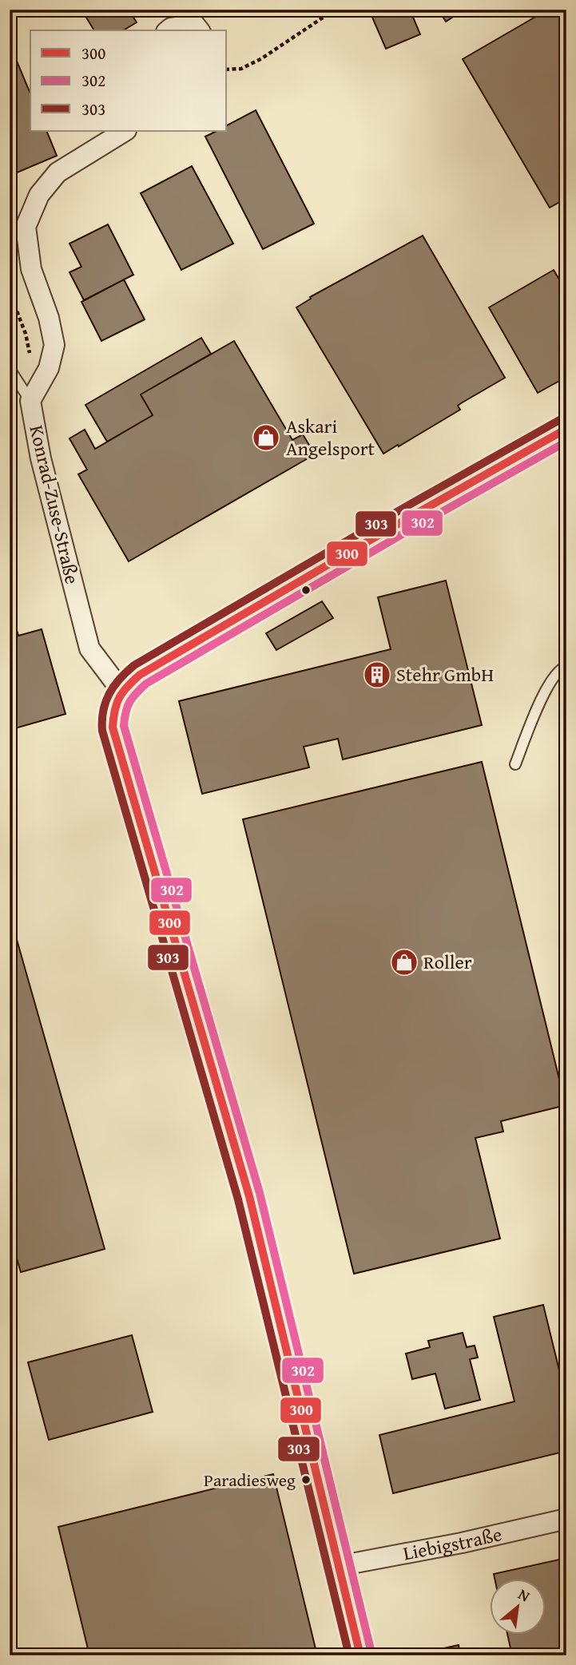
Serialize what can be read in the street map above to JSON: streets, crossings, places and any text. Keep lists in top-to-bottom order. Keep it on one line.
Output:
{"streets":{"street":["Konrad-Zuse-Straße","Liebigstraße"]},"places":{"shop":["Askari Angelsport","Roller"],"building":["Stehr GmbH"],"other":["Paradiesweg"]},"lines":["transit line 303","transit line 300","transit line 302"],"legend":["300","302","303"],"north":"top right"}
